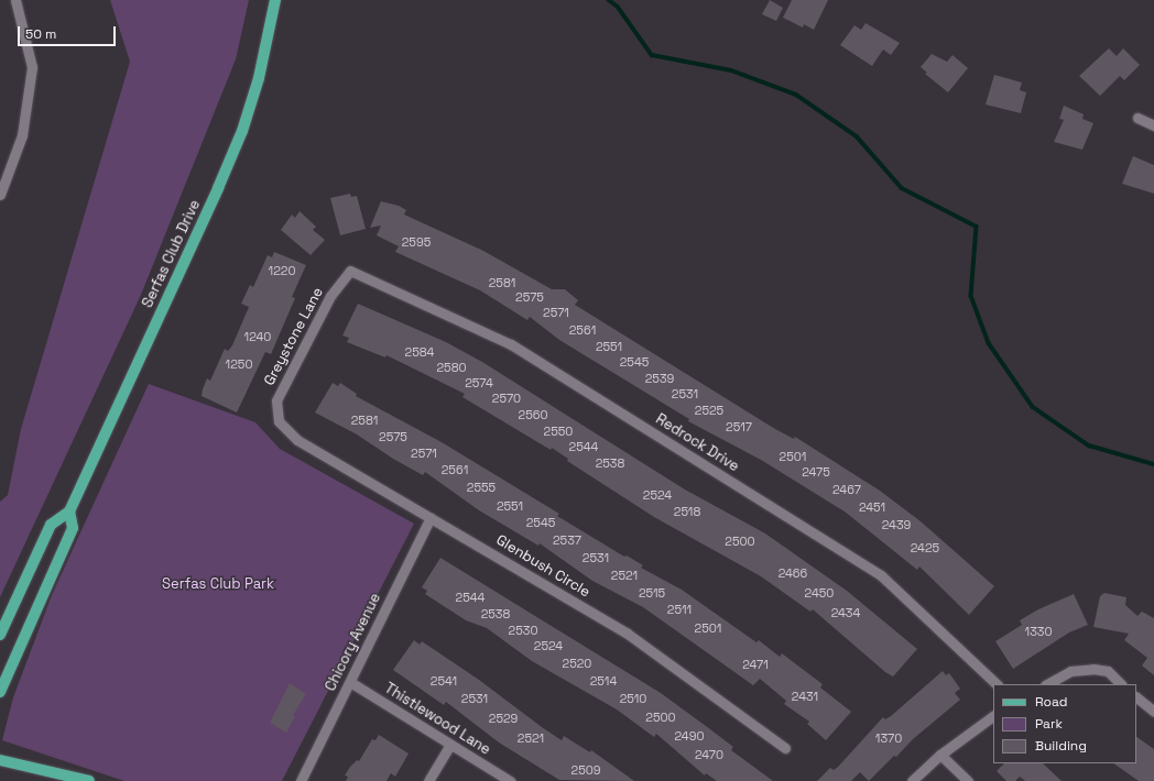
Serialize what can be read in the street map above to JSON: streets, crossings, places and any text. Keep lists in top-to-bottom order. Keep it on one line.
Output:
{"streets":{"main road":["Serfas Club Drive"],"street":["Greystone Lane","Redrock Drive","Glenbush Circle","Chicory Avenue","Thistlewood Lane"]},"crossings":[["Greystone Lane","Redrock Drive"],["Greystone Lane","Glenbush Circle"],["Glenbush Circle","Chicory Avenue"],["Chicory Avenue","Thistlewood Lane"]],"parks":["Serfas Club Park"],"house_numbers":["2595","1220","2581","2575","2571","2561","1240","2551","2584","2545","1250","2580","2539","2574","2531","2570","2525","2560","2581","2517","2550","2575","2544","2571","2501","2538","2561","2475","2555","2467","2524","2551","2451","2518","2545","2439","2537","2500","2425","2531","2466","2521","2515","2450","2544","2511","2434","2538","2501","2530","1330","2524","2520","2471","2541","2514","2431","2531","2510","2500","2529","2490","2521","1370","2470","2509"],"legend":["Road","Park","Building"],"scale_bar":"50 m"}
